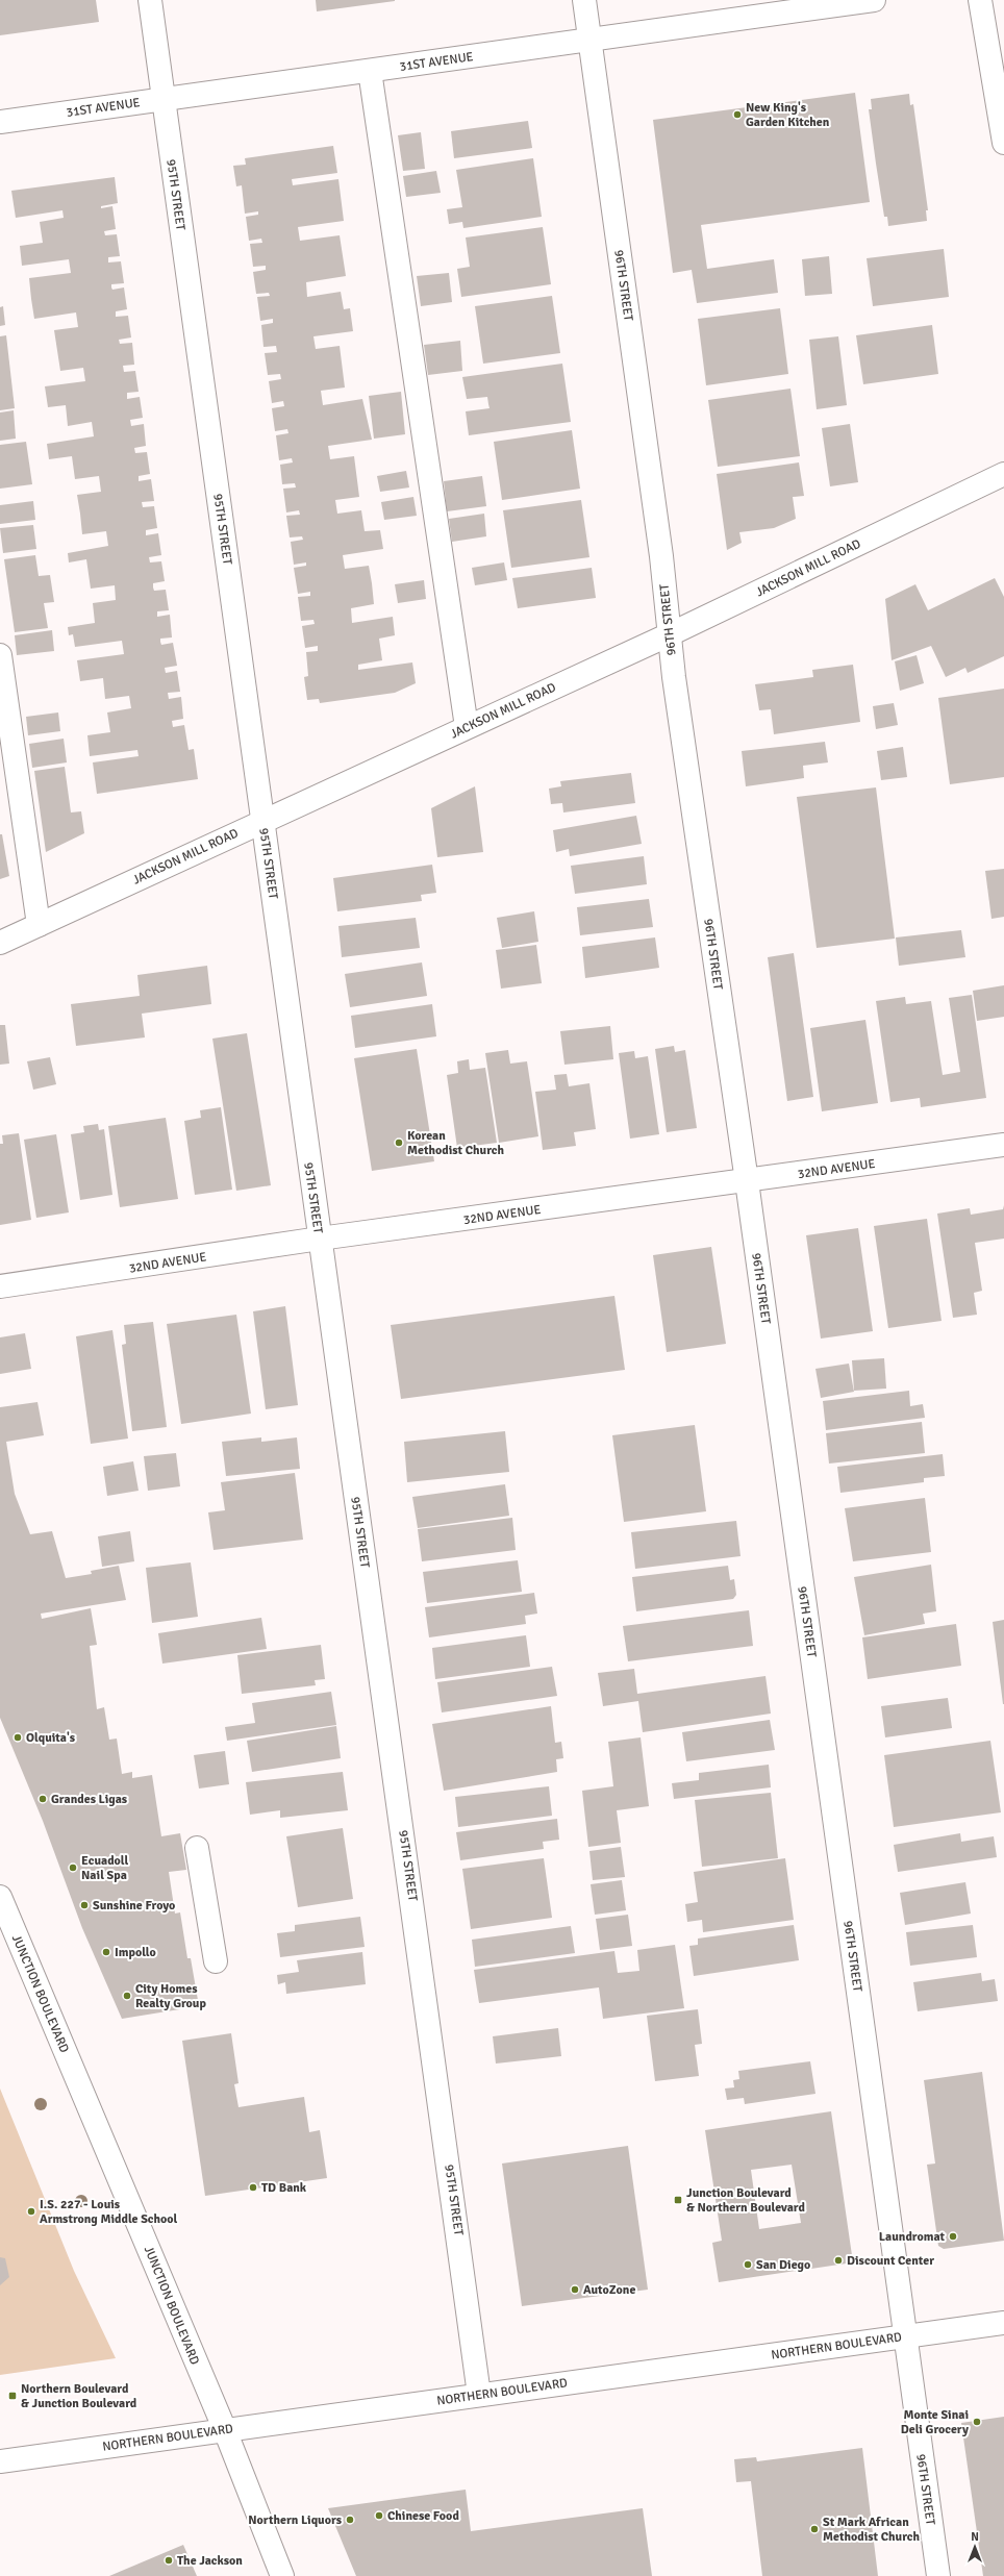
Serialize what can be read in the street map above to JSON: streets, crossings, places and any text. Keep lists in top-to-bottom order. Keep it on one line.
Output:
{"streets":{"street":["31ST AVENUE","95TH STREET","96TH STREET","JACKSON MILL ROAD","32ND AVENUE","JUNCTION BOULEVARD","NORTHERN BOULEVARD"]},"crossings":[["31ST AVENUE","95TH STREET"],["31ST AVENUE","96TH STREET"],["95TH STREET","JACKSON MILL ROAD"],["95TH STREET","32ND AVENUE"],["95TH STREET","NORTHERN BOULEVARD"],["96TH STREET","JACKSON MILL ROAD"],["96TH STREET","32ND AVENUE"],["96TH STREET","NORTHERN BOULEVARD"],["JUNCTION BOULEVARD","NORTHERN BOULEVARD"]],"places":{"other":["New King's Garden Kitchen","Korean Methodist Church","Olquita's","Grandes Ligas","Ecuadoll Nail Spa","Sunshine Froyo","Impollo","City Homes Realty Group","TD Bank","I.S. 227 - Louis Armstrong Middle School","Laundromat","Discount Center","San Diego","AutoZone","Monte Sinai Deli Grocery","Chinese Food","Northern Liquors","St Mark African Methodist Church","The Jackson"],"transit":["Junction Boulevard & Northern Boulevard","Northern Boulevard & Junction Boulevard"]},"north":"top"}
